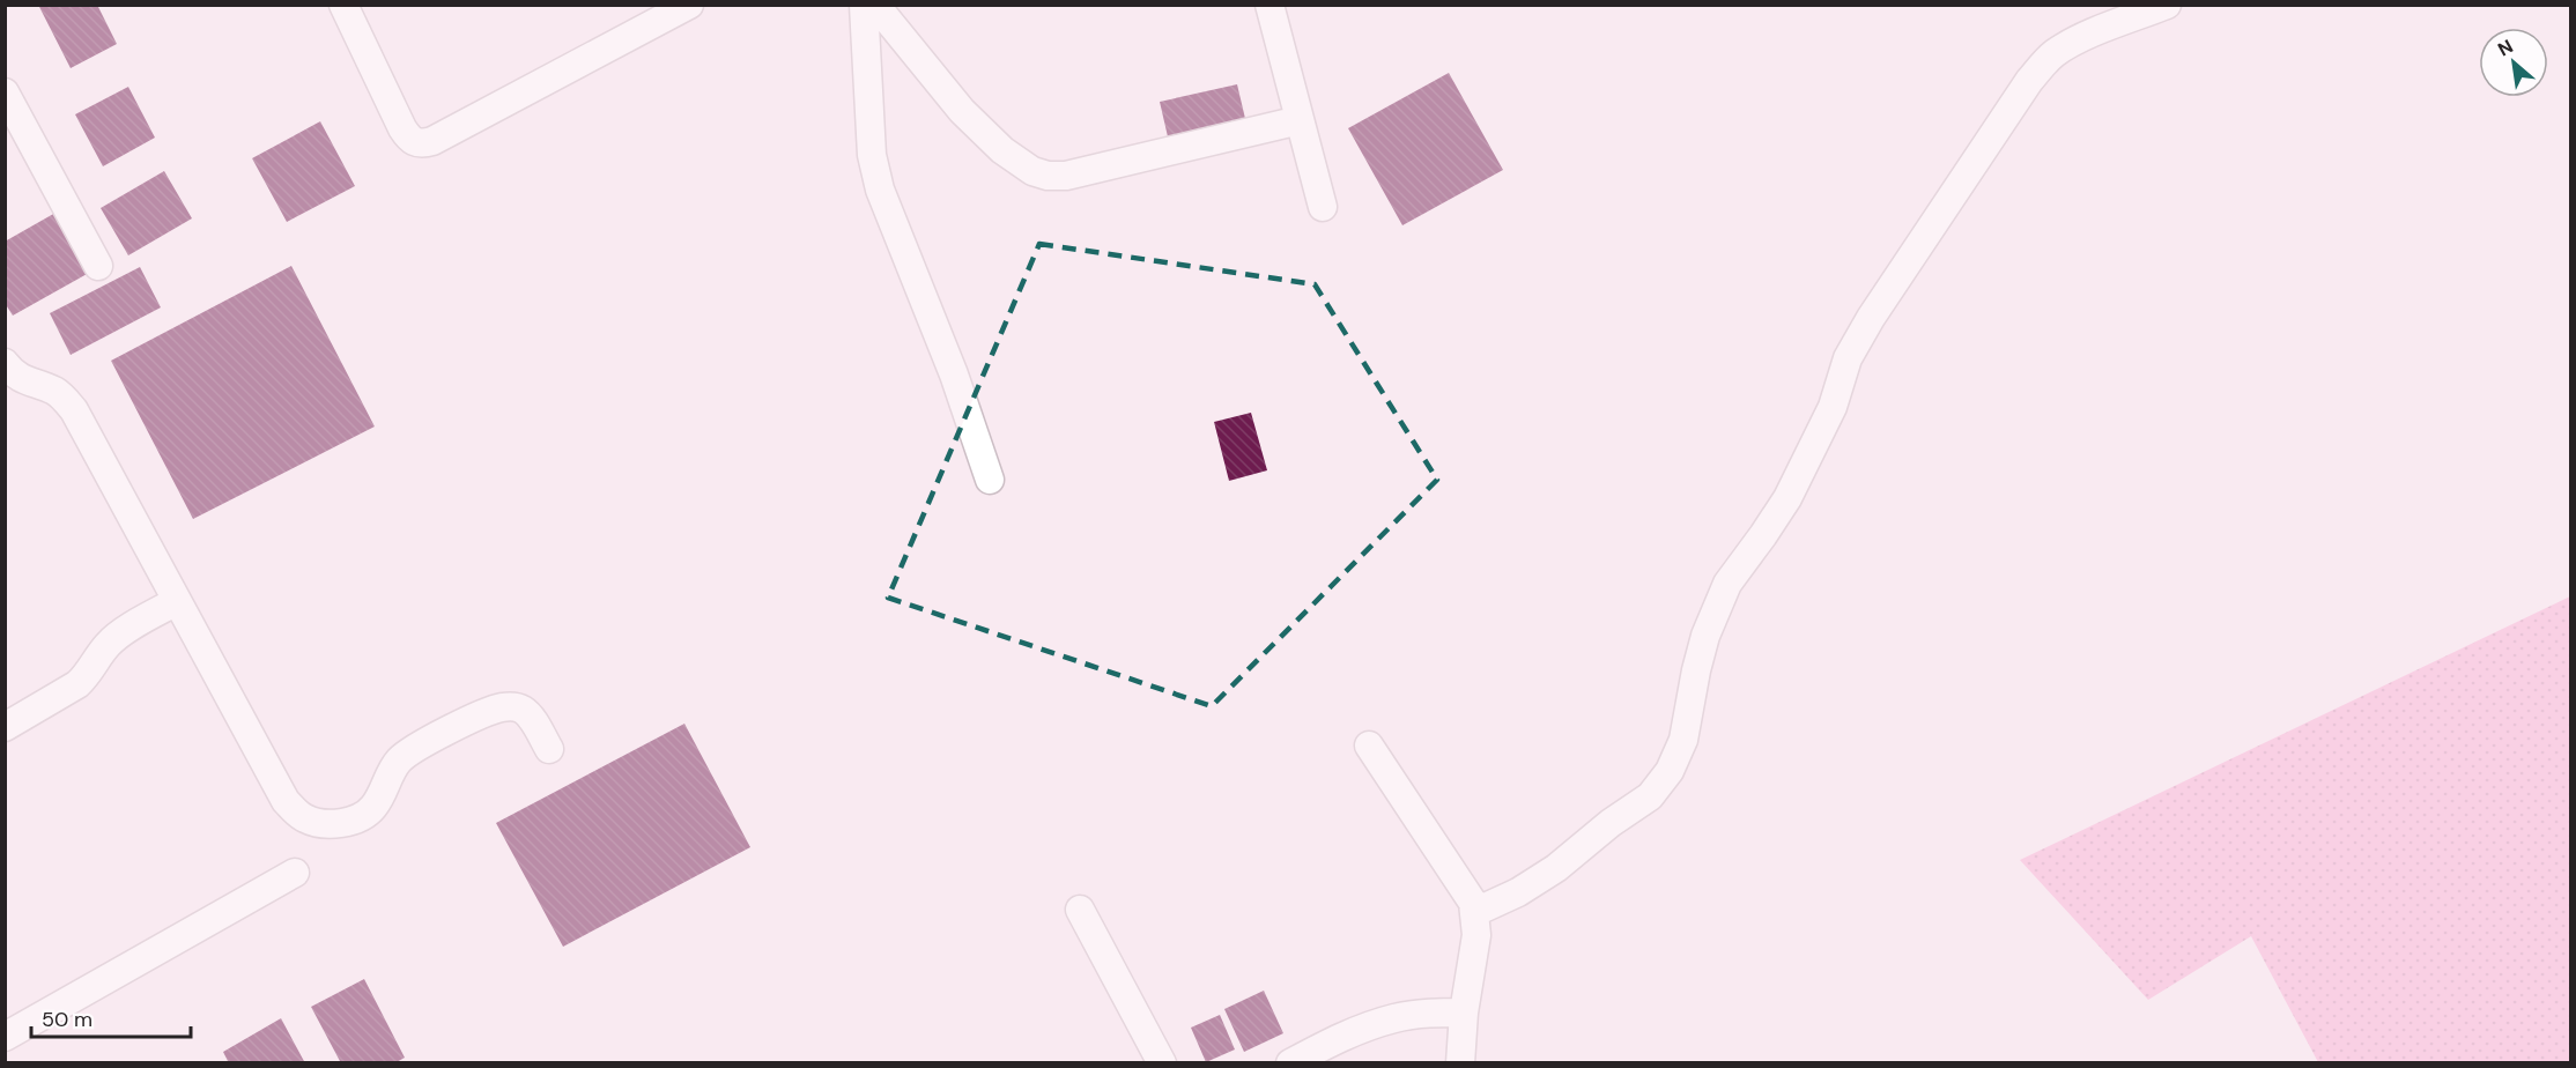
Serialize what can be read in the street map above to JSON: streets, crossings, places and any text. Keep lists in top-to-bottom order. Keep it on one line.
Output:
{"scale_bar":"50 m","north":"top left"}
